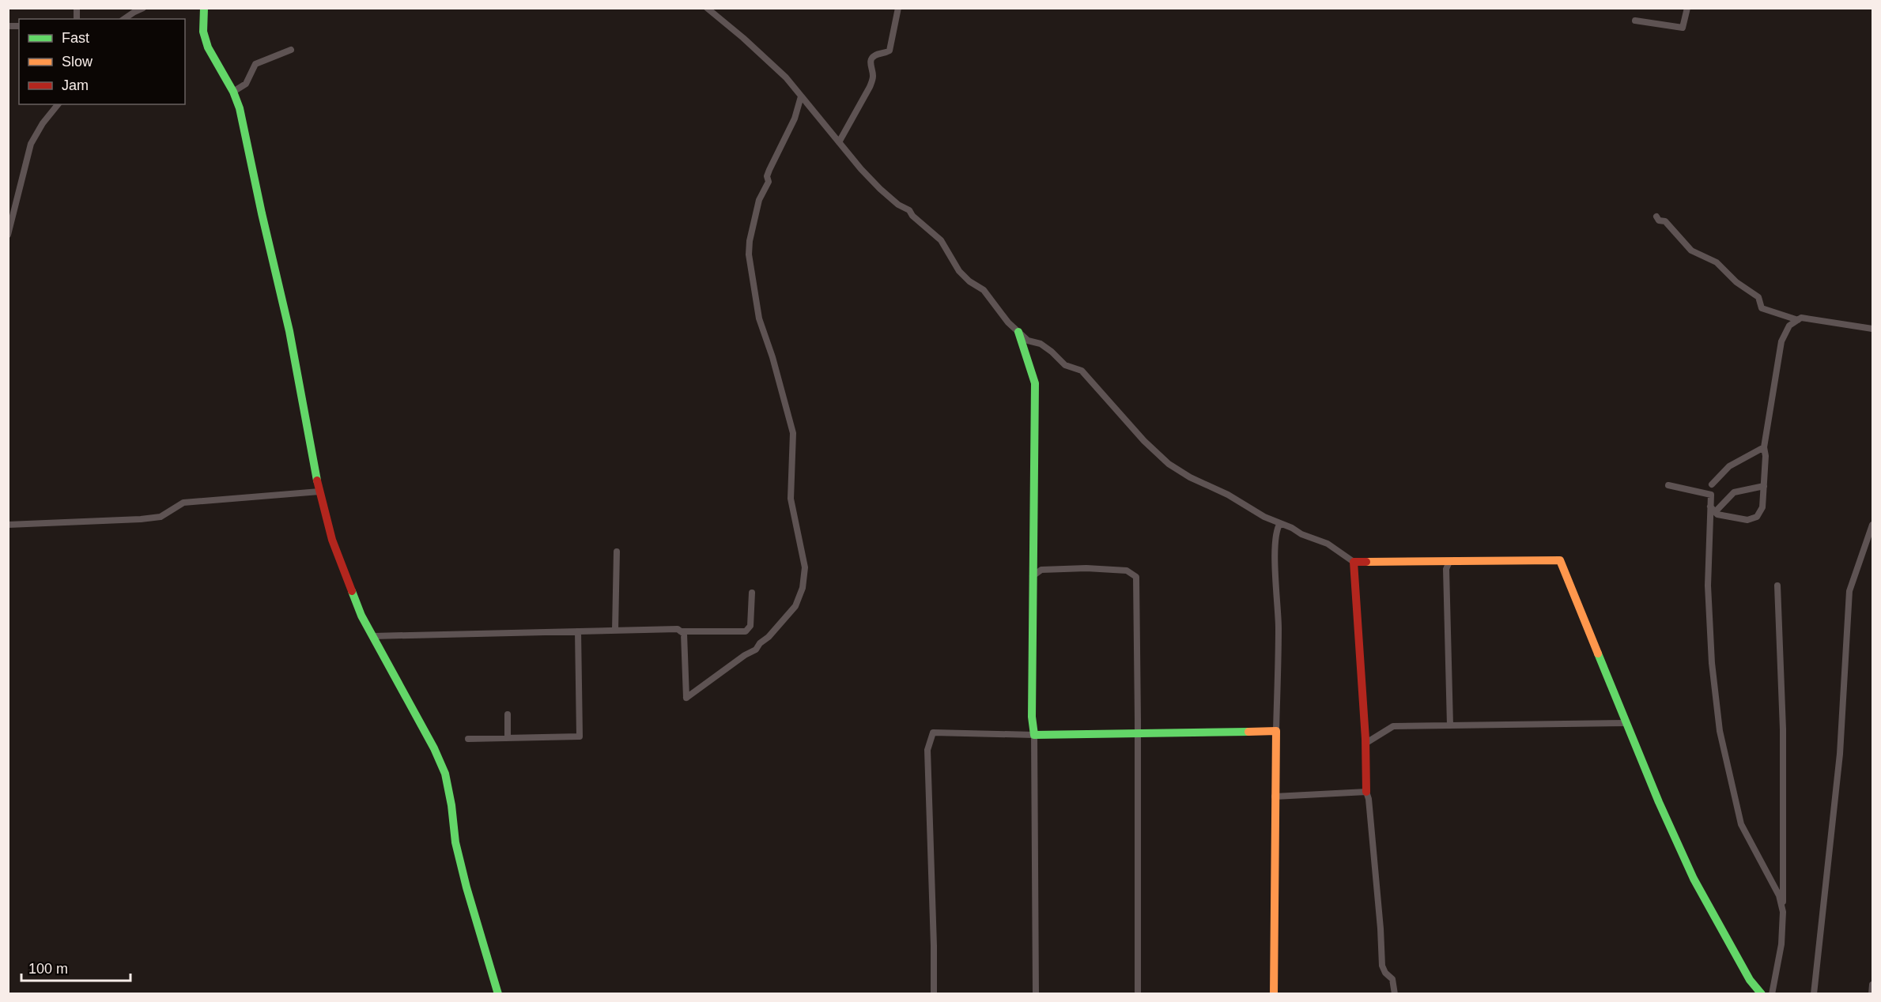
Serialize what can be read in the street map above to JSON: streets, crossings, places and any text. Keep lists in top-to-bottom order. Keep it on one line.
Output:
{"legend":["Fast","Slow","Jam"],"scale_bar":"100 m"}
